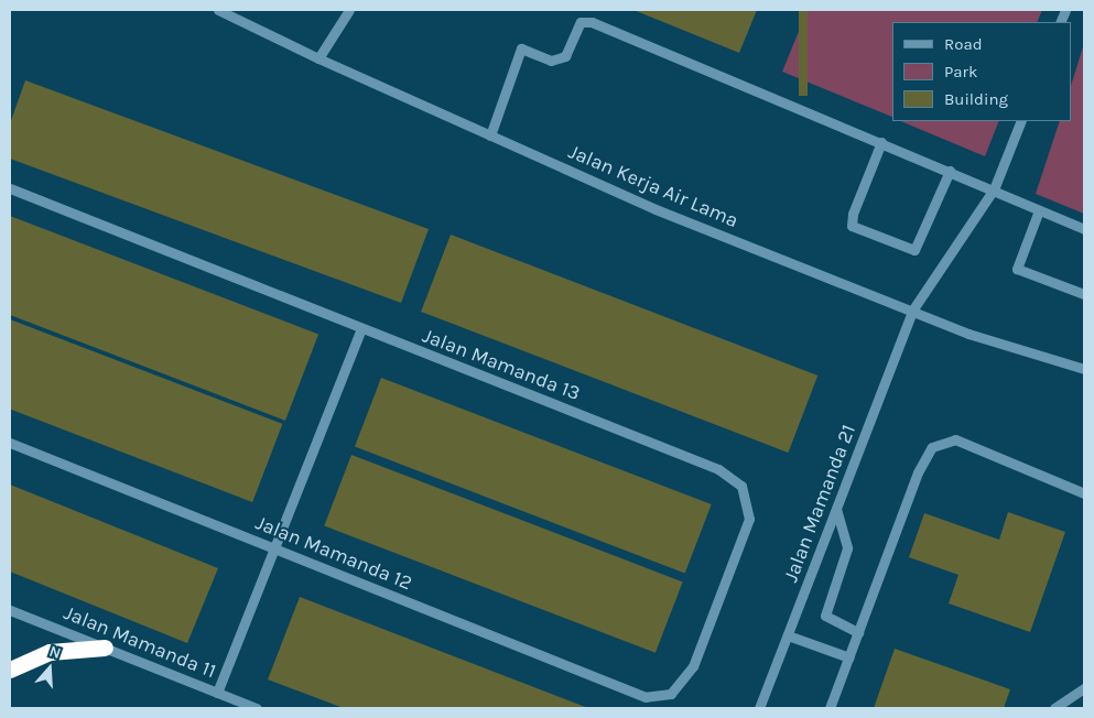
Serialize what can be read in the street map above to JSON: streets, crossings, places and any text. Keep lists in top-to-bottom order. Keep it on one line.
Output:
{"streets":{"street":["Jalan Kerja Air Lama","Jalan Mamanda 13","Jalan Mamanda 21","Jalan Mamanda 12","Jalan Mamanda 11"]},"crossings":[["Jalan Kerja Air Lama","Jalan Mamanda 21"],["Jalan Mamanda 13","Jalan Mamanda 12"]],"legend":["Road","Park","Building"],"north":"top"}
